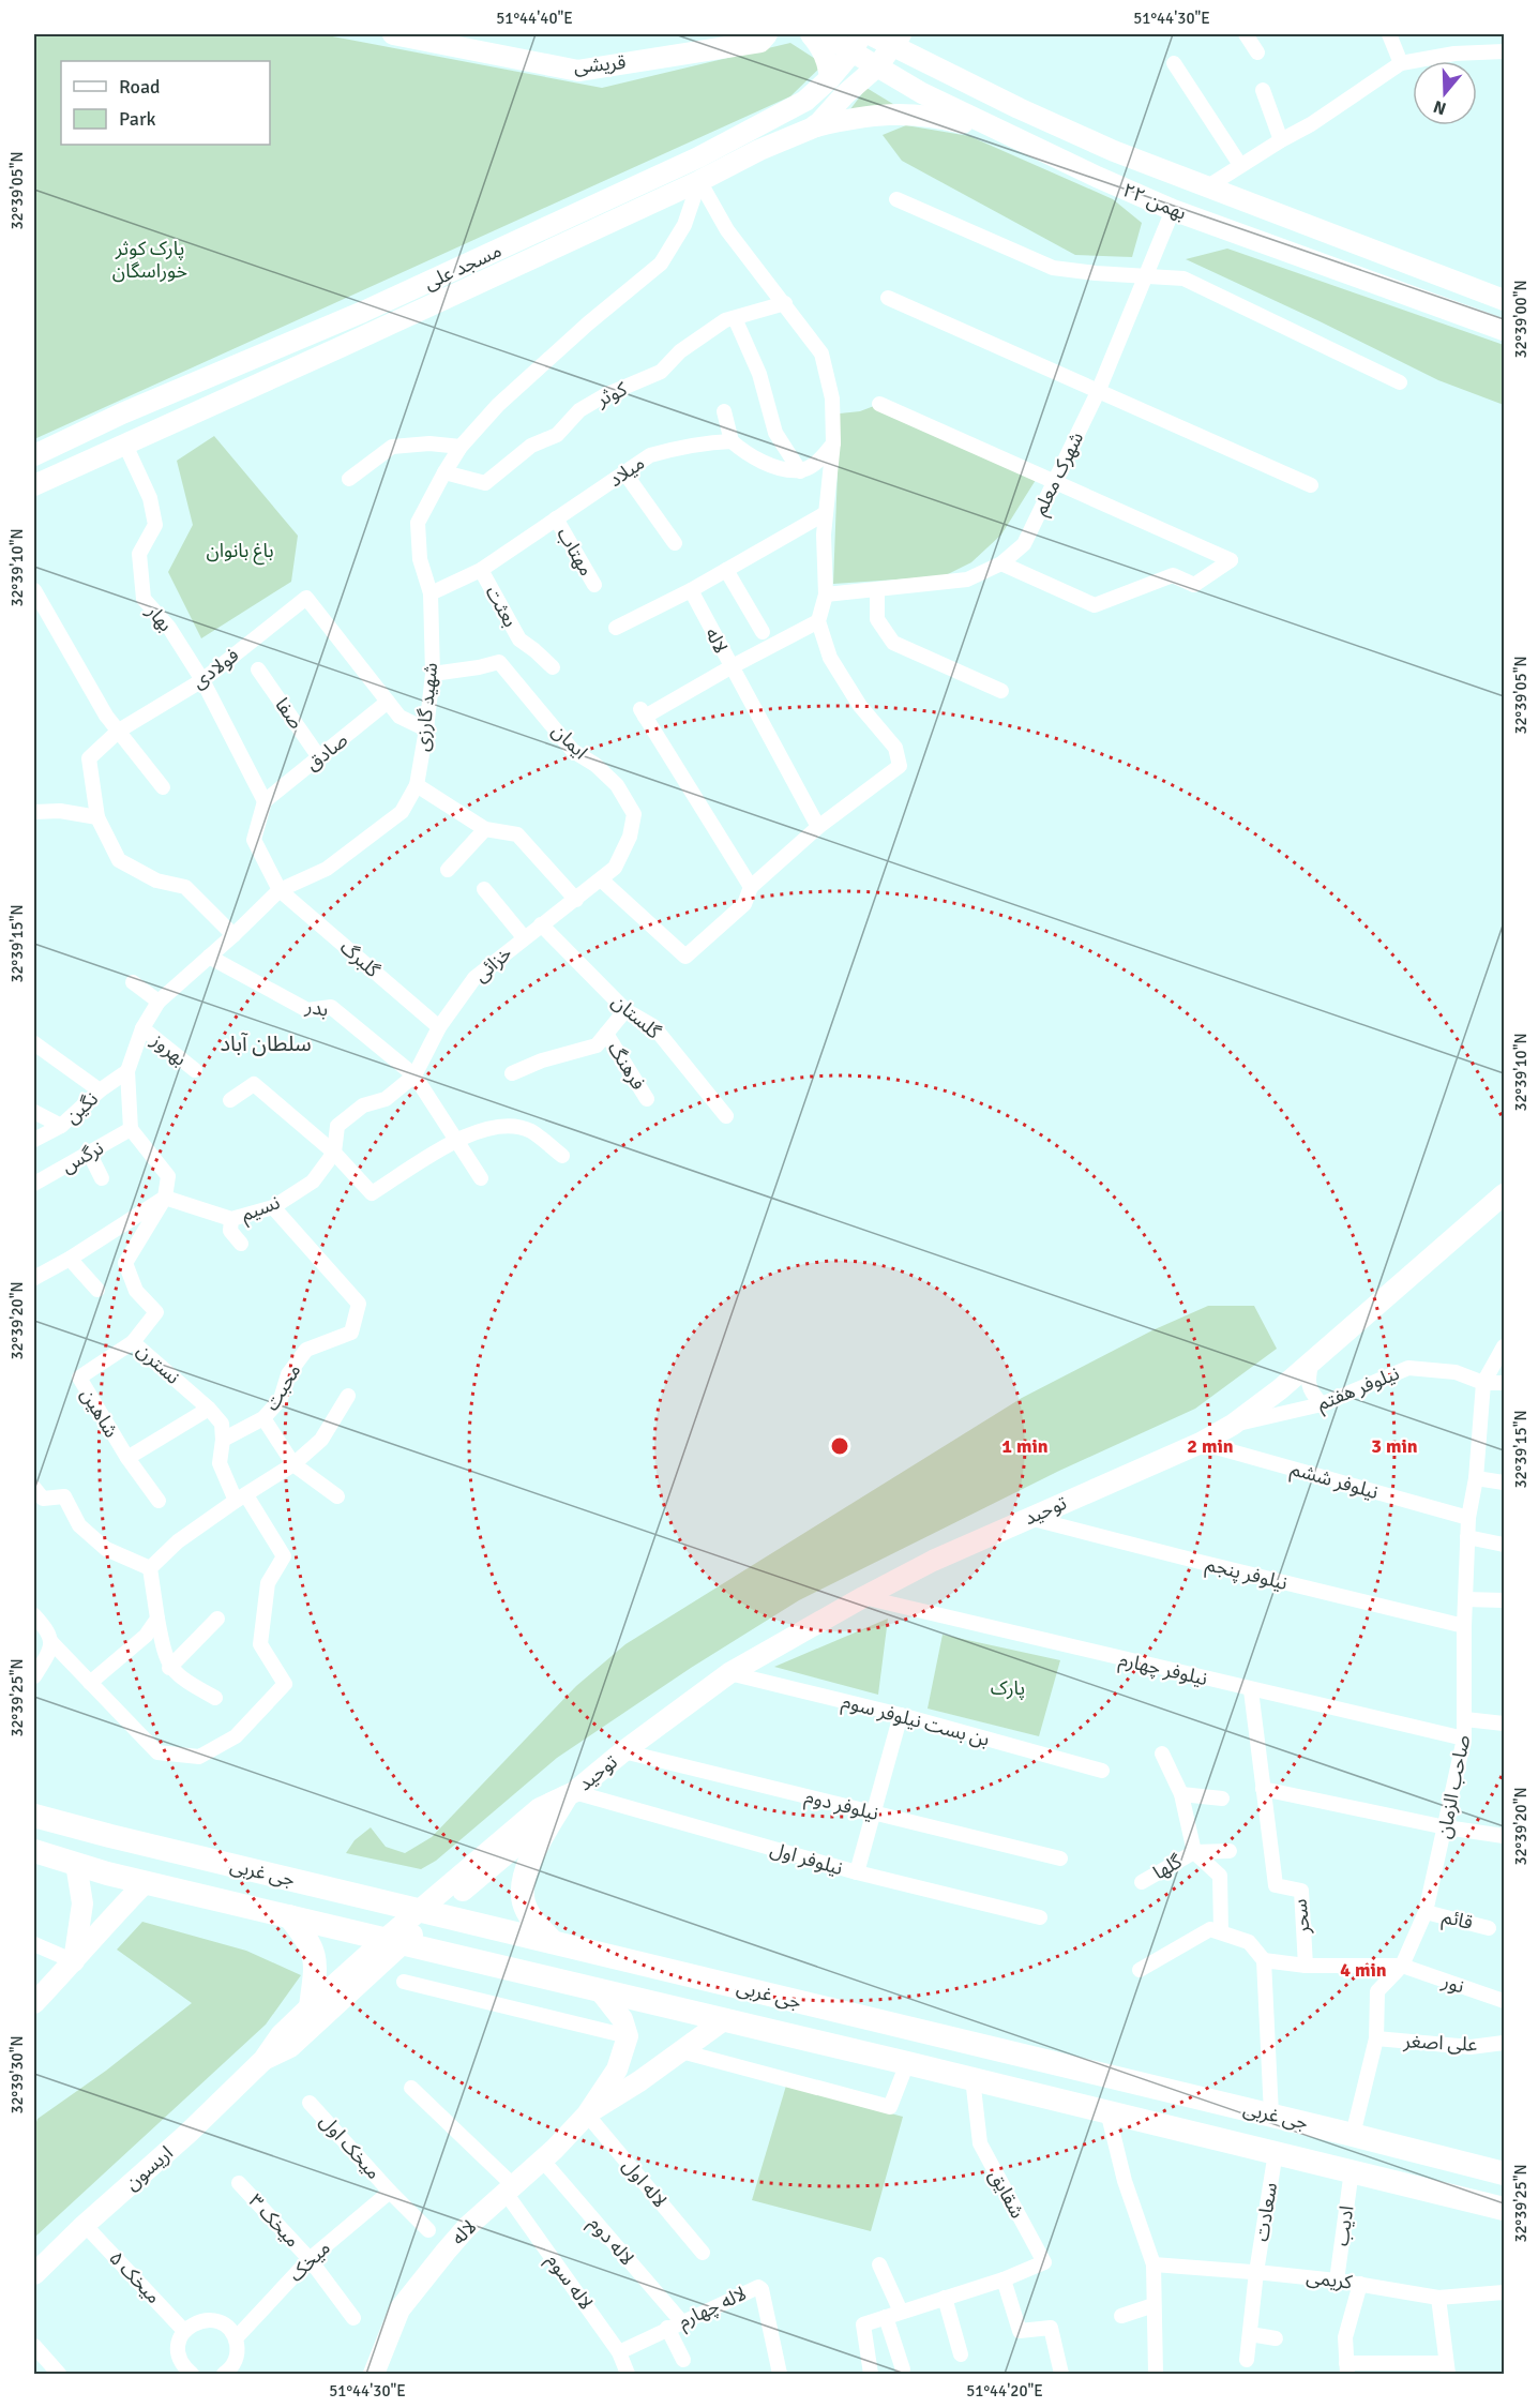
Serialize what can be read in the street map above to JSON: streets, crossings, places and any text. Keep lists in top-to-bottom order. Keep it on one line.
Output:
{"streets":{"main road":["قریشی","۲۲ بهمن","مسجد علی","لاله","توحید","جی غربی","اریسون"],"street":["کوثر","میلاد","شهرک معلم","مهتاب","بعثت","بهار","فولادی","شهید گارزی","صفا","ایمان","صادق","گلبرگ","خزائی","بدر","گلستان","بهروز","فرهنگ","نگین","نرگس","نسیم","نسترن","محبت","نیلوفر هفتم","شاهین","نیلوفر ششم","نیلوفر پنجم","نیلوفر چهارم","بن بست نیلوفر سوم","صاحب الزمان","نیلوفر دوم","نیلوفر اول","گلها","سحر","قائم","نور","علی اصغر","میخک اول","لاله اول","شقایق","سعادت","میخک ۳","ادیب","لاله دوم","میخک","میخک ۵","کریمی","لاله سوم","لاله چهارم"]},"crossings":[["۲۲ بهمن","مسجد علی"],["۲۲ بهمن","شهرک معلم"],["مسجد علی","بهار"],["مسجد علی","شهید گارزی"],["کوثر","شهید گارزی"],["میلاد","مهتاب"],["میلاد","بعثت"],["میلاد","شهید گارزی"],["بهار","فولادی"],["لاله","لاله اول"],["لاله","لاله دوم"],["لاله","لاله سوم"],["فولادی","شهید گارزی"],["فولادی","صادق"],["شهید گارزی","ایمان"],["شهید گارزی","گلبرگ"],["شهید گارزی","بدر"],["شهید گارزی","بهروز"],["شهید گارزی","نگین"],["شهید گارزی","نرگس"],["صفا","صادق"],["ایمان","خزائی"],["گلبرگ","خزائی"],["خزائی","بدر"],["خزائی","گلستان"],["خزائی","نسیم"],["بدر","نسیم"],["نسیم","نسترن"],["نسیم","محبت"],["نسترن","محبت"],["نسترن","شاهین"],["نیلوفر هفتم","توحید"],["نیلوفر هفتم","صاحب الزمان"],["نیلوفر ششم","توحید"],["نیلوفر ششم","صاحب الزمان"],["توحید","نیلوفر پنجم"],["توحید","نیلوفر چهارم"],["توحید","بن بست نیلوفر سوم"],["توحید","نیلوفر دوم"],["توحید","نیلوفر اول"],["توحید","جی غربی"],["توحید","اریسون"],["نیلوفر پنجم","صاحب الزمان"],["نیلوفر چهارم","صاحب الزمان"],["نیلوفر چهارم","سحر"],["صاحب الزمان","جی غربی"],["صاحب الزمان","قائم"],["صاحب الزمان","نور"],["صاحب الزمان","علی اصغر"],["جی غربی","اریسون"],["جی غربی","شقایق"],["جی غربی","سعادت"],["جی غربی","ادیب"],["سحر","نور"],["میخک اول","میخک"],["اریسون","میخک ۵"],["سعادت","کریمی"],["میخک ۳","میخک"],["ادیب","کریمی"],["لاله دوم","لاله چهارم"],["لاله سوم","لاله چهارم"]],"districts":["سلطان آباد"],"parks":["پارک کوثر خوراسگان","باغ بانوان","پارک"],"legend":["Road","Park"],"north":"bottom","coordinates":["51°44'40\"E","51°44'30\"E","32°39'05\"N","32°39'00\"N","32°39'10\"N","32°39'15\"N","32°39'20\"N","32°39'25\"N","32°39'30\"N","51°44'20\"E"],"rings":["1 min","2 min","3 min","4 min"]}
